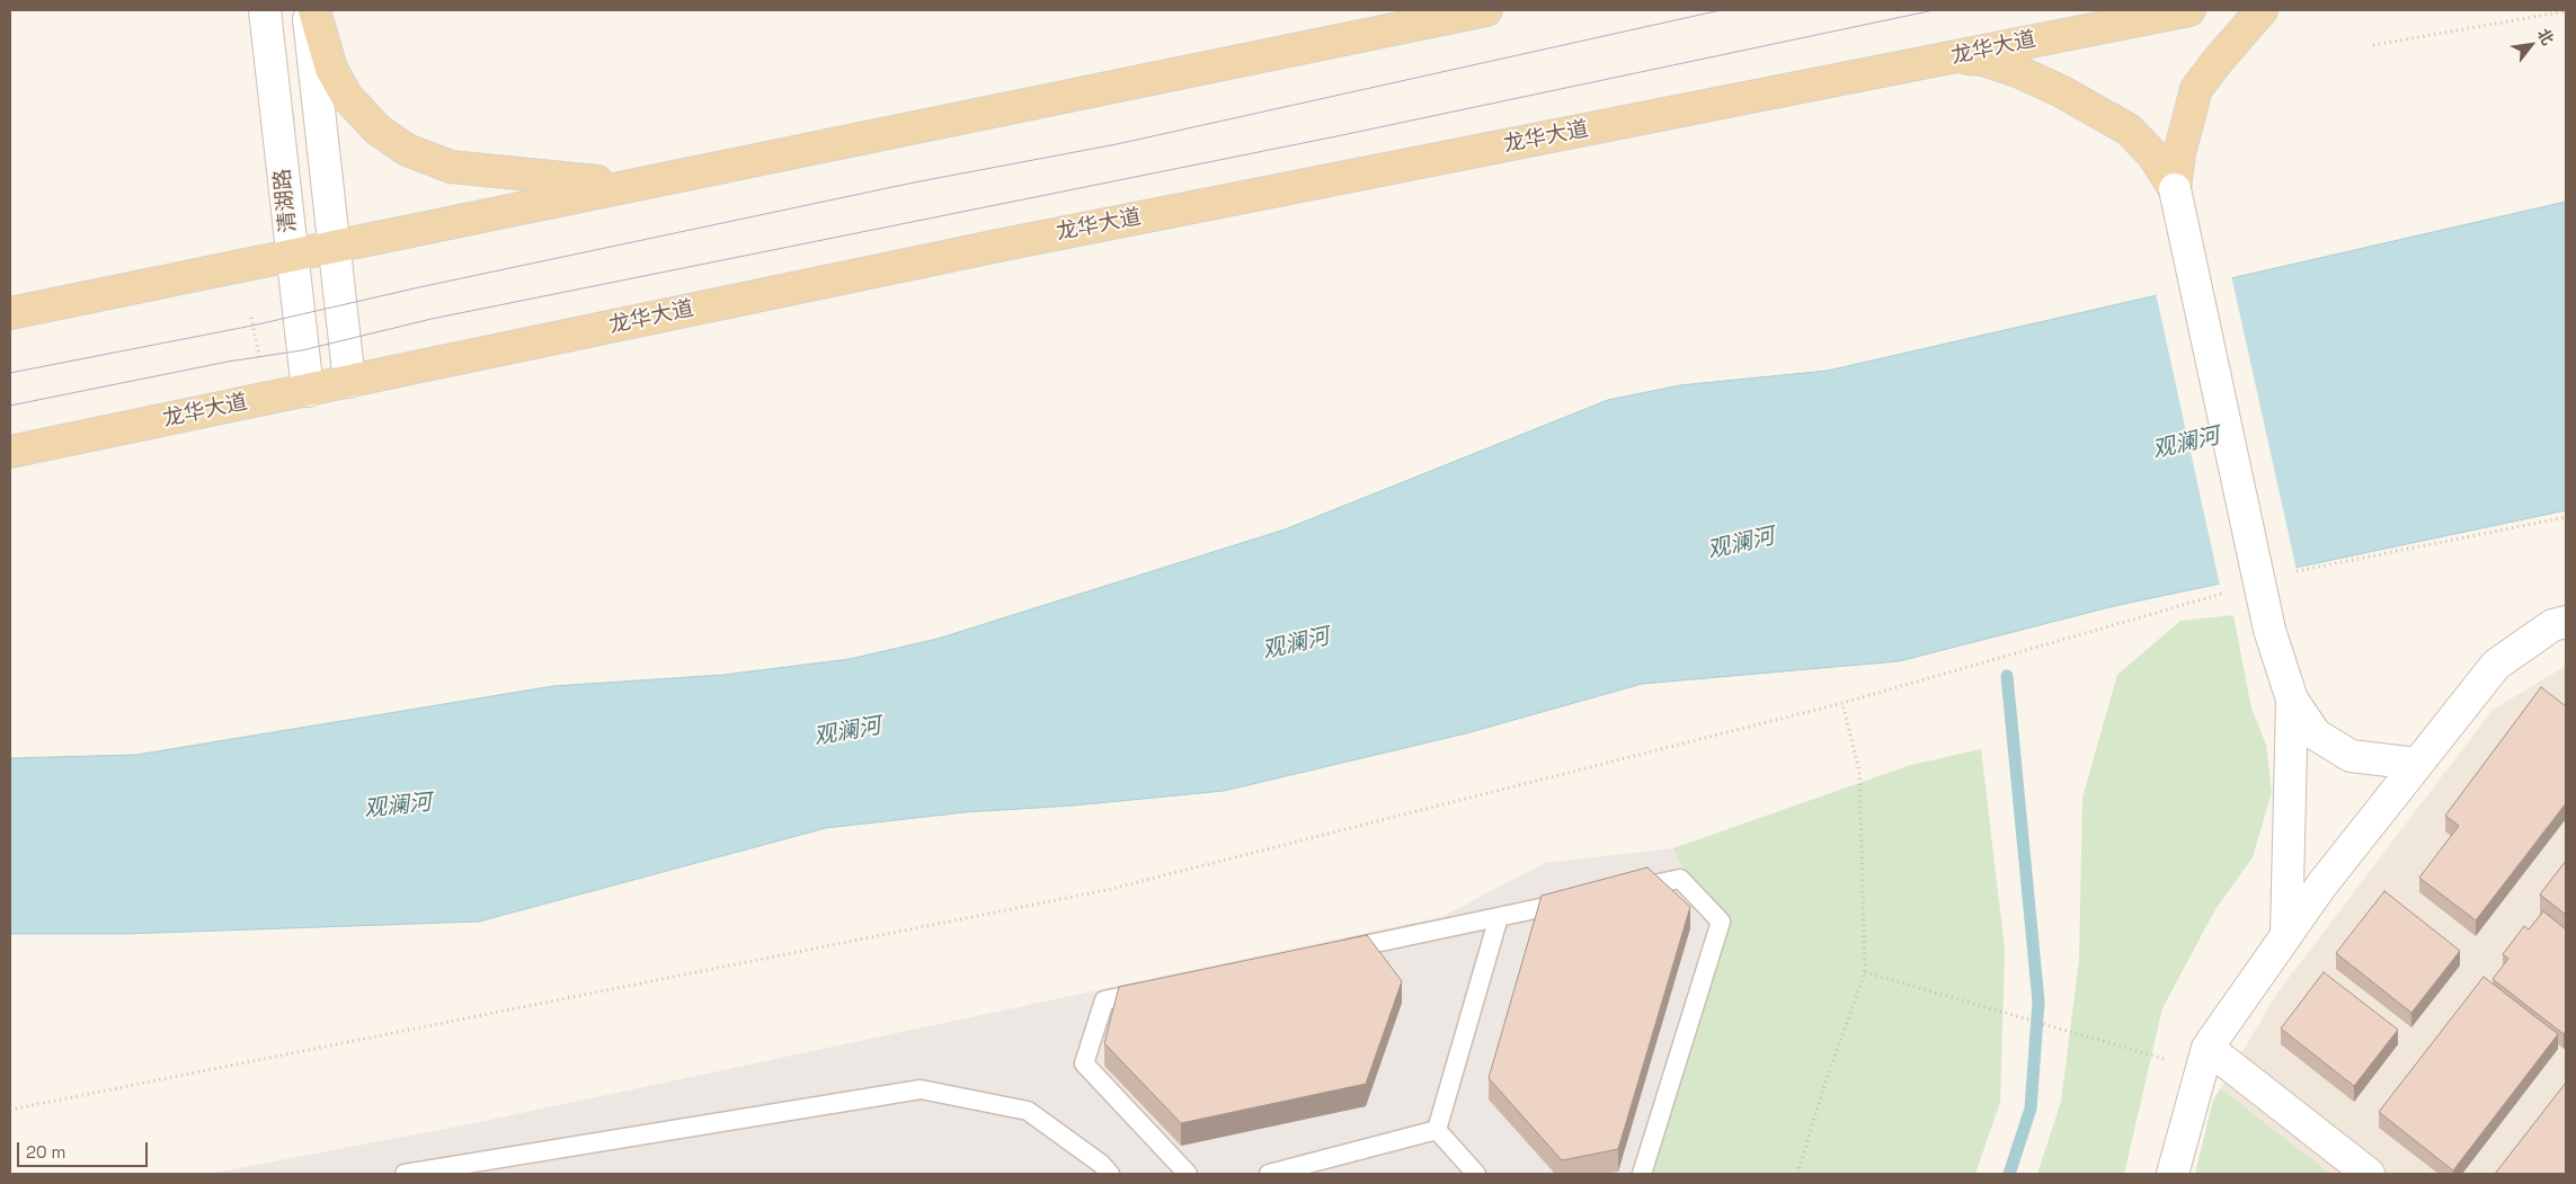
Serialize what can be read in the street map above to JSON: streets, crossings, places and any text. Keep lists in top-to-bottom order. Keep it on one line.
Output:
{"streets":{"main road":["龙华大道"],"street":["清湖路"]},"crossings":[["龙华大道","清湖路"]],"water":["观澜河"],"scale_bar":"20 m","north":"top right"}
